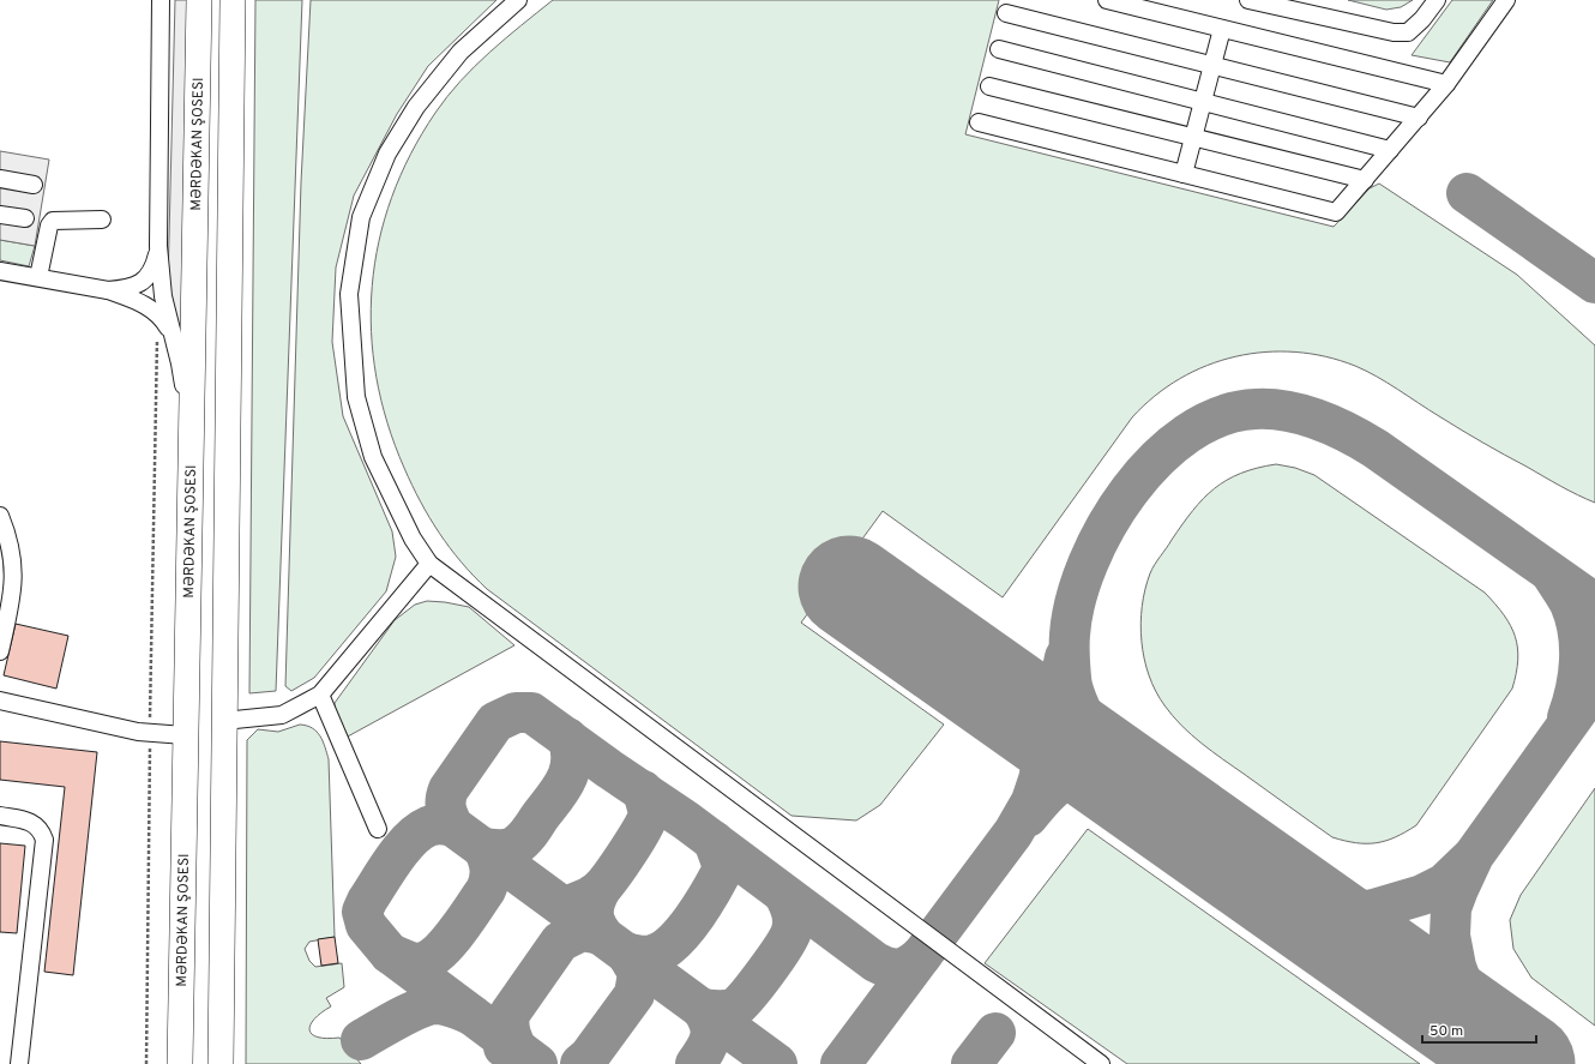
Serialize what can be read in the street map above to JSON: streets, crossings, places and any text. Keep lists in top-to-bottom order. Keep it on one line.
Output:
{"streets":{"highway":["MƏRDƏKAN ŞOSESI"]},"scale_bar":"50 m"}
